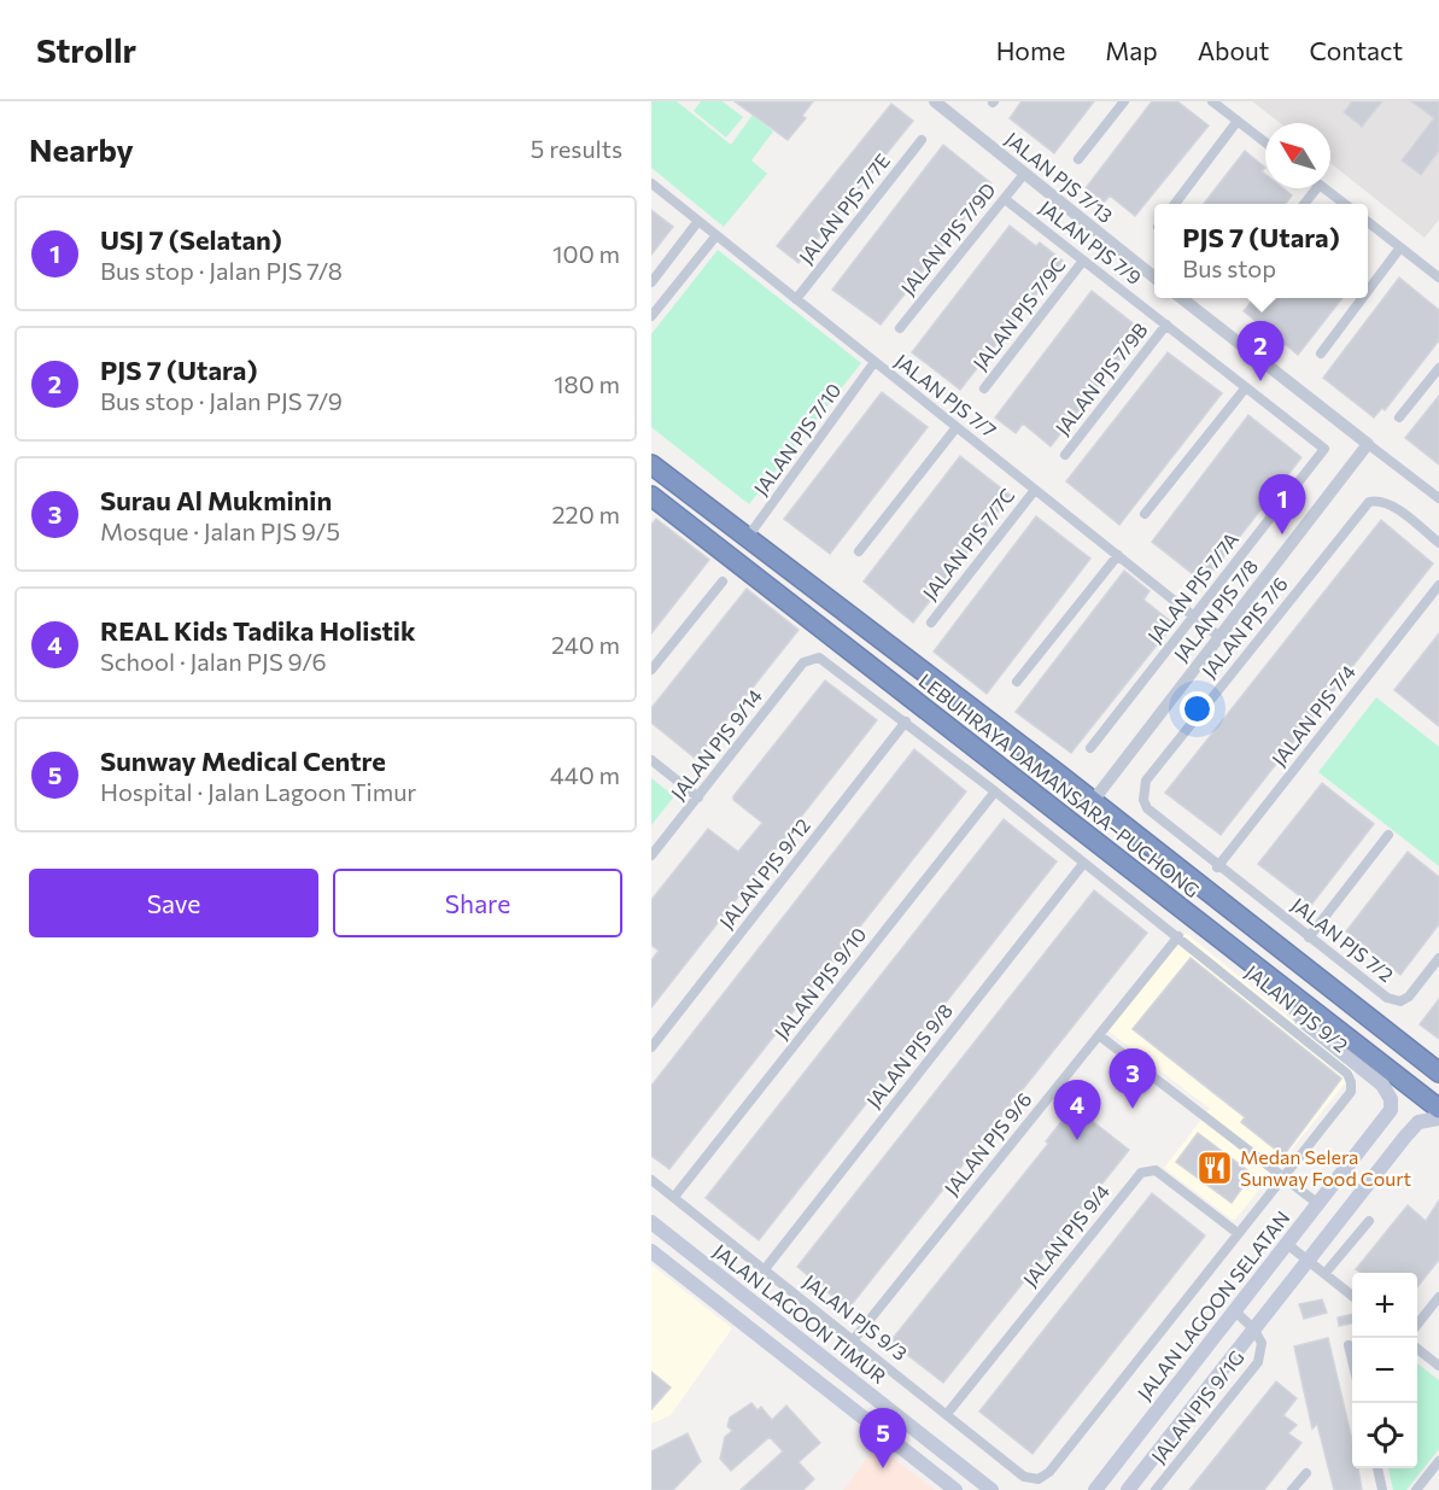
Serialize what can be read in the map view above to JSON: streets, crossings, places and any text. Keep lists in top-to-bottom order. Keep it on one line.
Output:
{"streets":{"highway":["LEBUHRAYA DAMANSARA–PUCHONG"],"main road":["JALAN LAGOON SELATAN","JALAN LAGOON TIMUR"],"street":["JALAN PJS 7/13","JALAN PJS 7/7E","JALAN PJS 7/9D","JALAN PJS 7/9","JALAN PJS 7/9C","JALAN PJS 7/9B","JALAN PJS 7/7","JALAN PJS 7/10","JALAN PJS 7/7C","JALAN PJS 7/7A","JALAN PJS 7/8","JALAN PJS 7/6","JALAN PJS 7/4","JALAN PJS 9/14","JALAN PJS 9/12","JALAN PJS 7/2","JALAN PJS 9/10","JALAN PJS 9/2","JALAN PJS 9/8","JALAN PJS 9/6","JALAN PJS 9/4","JALAN PJS 9/3","JALAN PJS 9/1G"]},"crossings":[["JALAN PJS 7/13","JALAN PJS 7/9D"],["JALAN PJS 7/7E","JALAN PJS 7/7"],["JALAN PJS 7/9D","JALAN PJS 7/9"],["JALAN PJS 7/9","JALAN PJS 7/9C"],["JALAN PJS 7/9","JALAN PJS 7/9B"],["JALAN PJS 7/9","JALAN PJS 7/7A"],["JALAN PJS 7/7","JALAN PJS 7/10"],["JALAN PJS 7/7","JALAN PJS 7/7C"],["JALAN PJS 7/7","JALAN PJS 7/7A"],["JALAN PJS 7/7","JALAN PJS 7/8"],["JALAN PJS 7/10","LEBUHRAYA DAMANSARA–PUCHONG"],["JALAN PJS 7/8","LEBUHRAYA DAMANSARA–PUCHONG"],["JALAN PJS 7/6","JALAN PJS 7/4"],["JALAN PJS 7/6","JALAN PJS 7/2"],["JALAN PJS 7/4","JALAN PJS 7/2"],["JALAN PJS 9/14","JALAN PJS 9/2"],["LEBUHRAYA DAMANSARA–PUCHONG","JALAN LAGOON SELATAN"],["JALAN PJS 9/12","JALAN PJS 9/2"],["JALAN PJS 9/10","JALAN PJS 9/2"],["JALAN PJS 9/10","JALAN PJS 9/3"],["JALAN PJS 9/2","JALAN PJS 9/8"],["JALAN PJS 9/2","JALAN PJS 9/6"],["JALAN PJS 9/2","JALAN PJS 9/4"],["JALAN PJS 9/2","JALAN PJS 9/3"],["JALAN PJS 9/8","JALAN PJS 9/3"],["JALAN PJS 9/6","JALAN PJS 9/3"],["JALAN PJS 9/4","JALAN PJS 9/3"],["JALAN LAGOON SELATAN","JALAN PJS 9/1G"]],"places":{"restaurant":["Medan Selera Sunway Food Court"]},"north":"top left","page":{"header":"Strollr","nav":["Home","Map","About","Contact"],"heading":["Nearby","5 results"],"list":[{"mark":"1","name":"USJ 7 (Selatan)","note":"Bus stop · Jalan PJS 7/8","value":"100 m"},{"mark":"2","name":"PJS 7 (Utara)","note":"Bus stop · Jalan PJS 7/9","value":"180 m"},{"mark":"3","name":"Surau Al Mukminin","note":"Mosque · Jalan PJS 9/5","value":"220 m"},{"mark":"4","name":"REAL Kids Tadika Holistik","note":"School · Jalan PJS 9/6","value":"240 m"},{"mark":"5","name":"Sunway Medical Centre","note":"Hospital · Jalan Lagoon Timur","value":"440 m"}],"popup":["PJS 7 (Utara)","Bus stop"],"pins":["2","1","3","4","5"],"buttons":["Save","Share"],"map_buttons":["+","−"]}}
